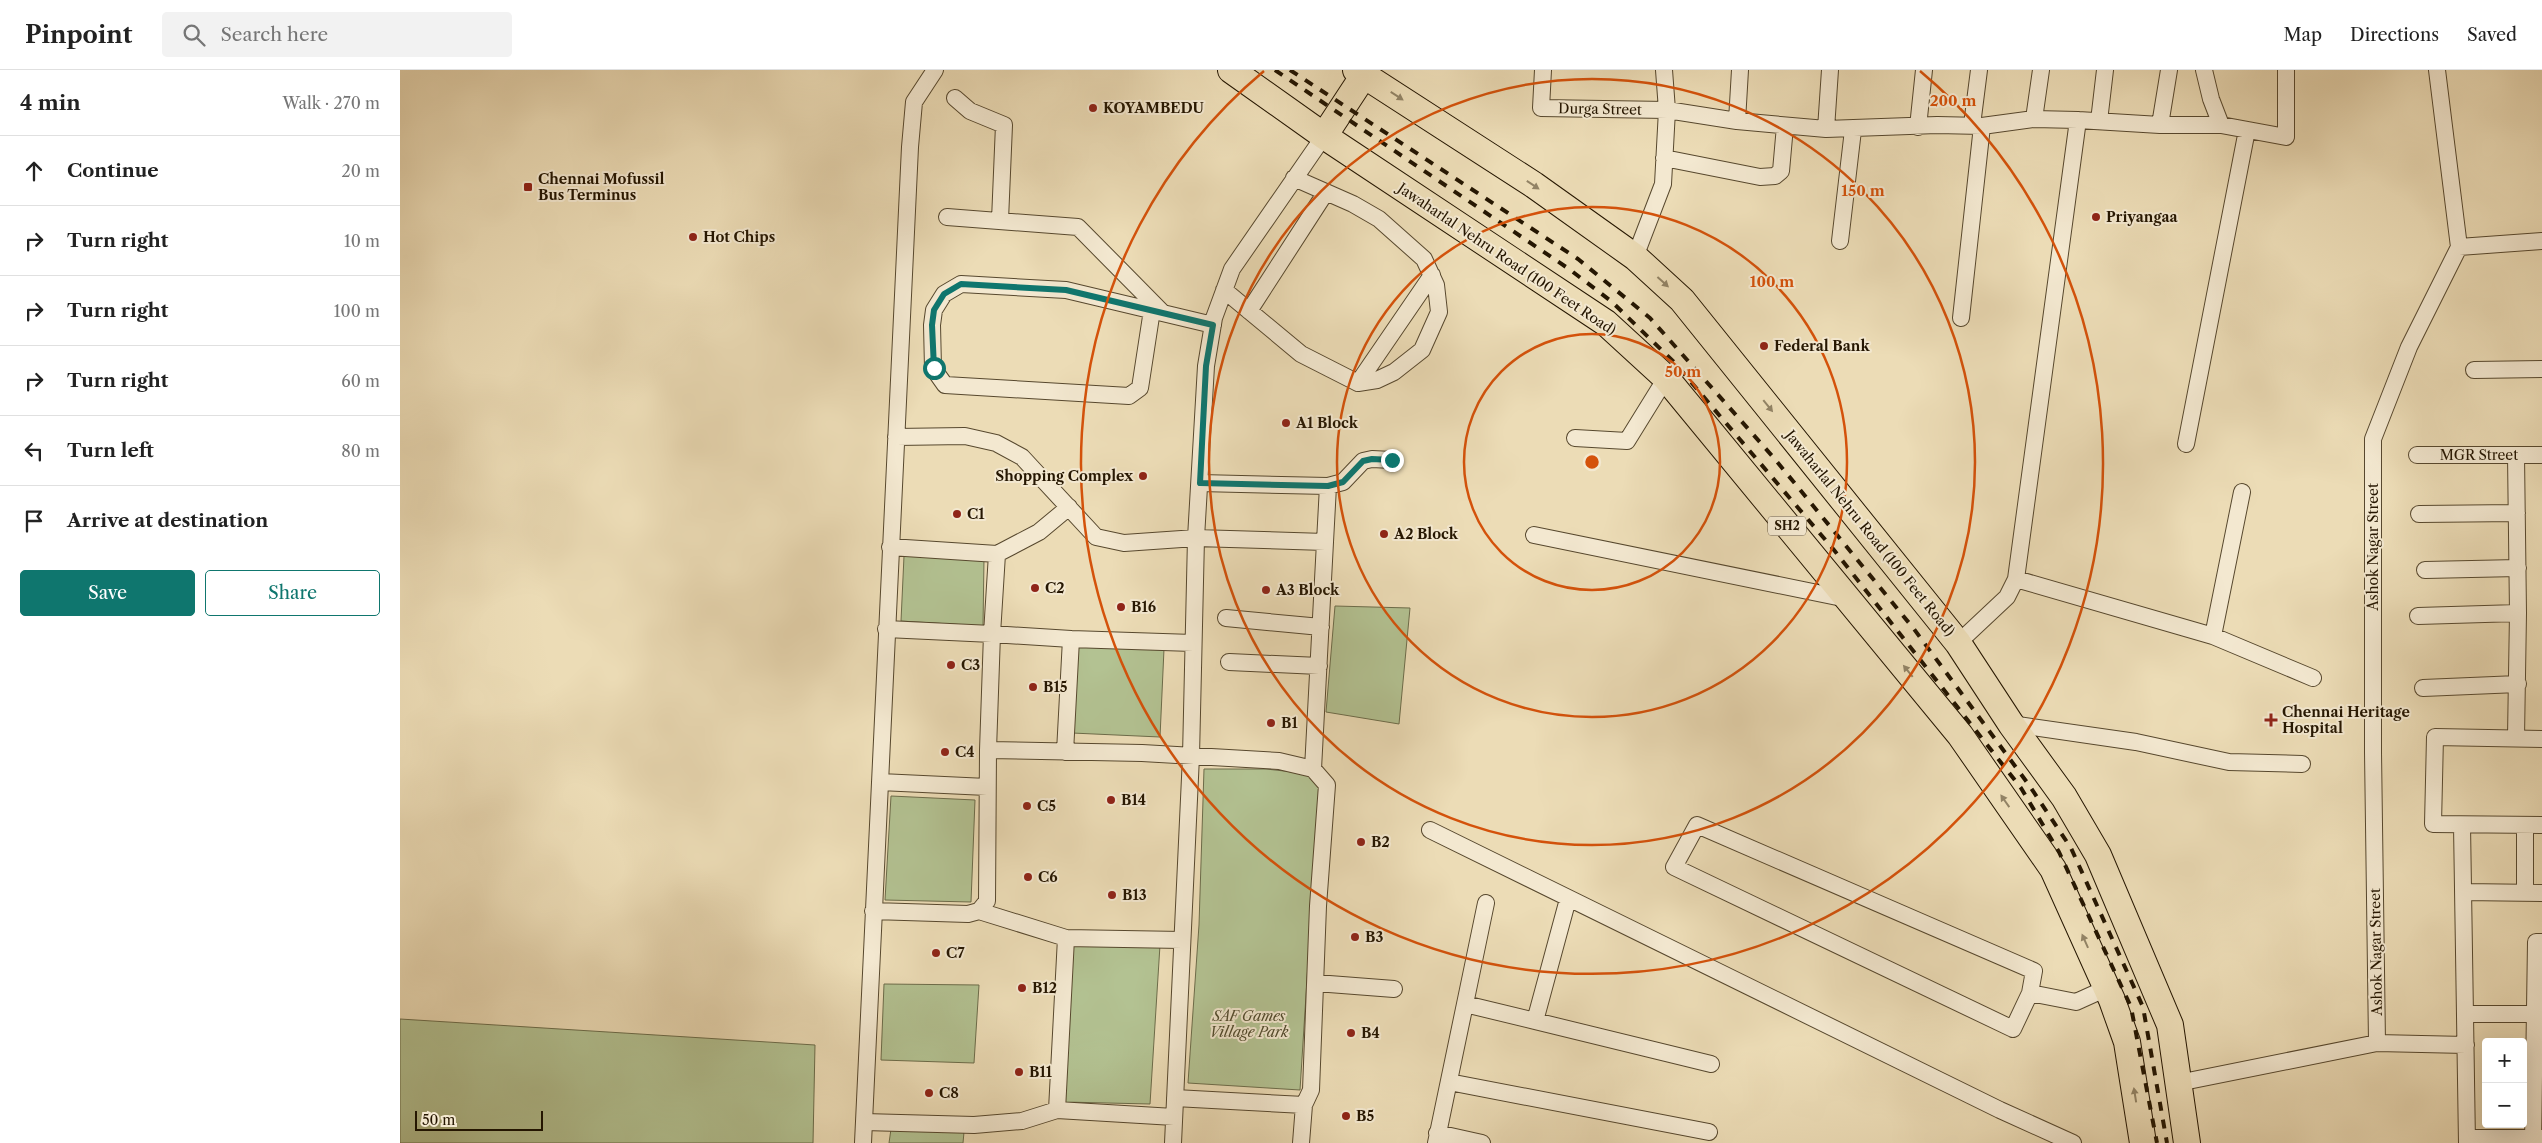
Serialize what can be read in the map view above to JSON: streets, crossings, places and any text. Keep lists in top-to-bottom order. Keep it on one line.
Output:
{"streets":{"main road":["Jawaharlal Nehru Road (100 Feet Road)","SH2"],"street":["Durga Street","MGR Street","Ashok Nagar Street"]},"parks":["SAF Games Village Park"],"places":{"other":["KOYAMBEDU","Priyangaa","Hot Chips","Federal Bank","A1 Block","Shopping Complex","C1","A2 Block","C2","A3 Block","B16","C3","B15","B1","C4","B14","C5","B2","C6","B13","B3","C7","B12","B4","B11","C8","B5"],"transit":["Chennai Mofussil Bus Terminus"],"health":["Chennai Heritage Hospital"]},"scale_bar":"50 m","page":{"header":"Pinpoint","search":"Search here","nav":["Map","Directions","Saved"],"heading":["4 min","Walk · 270 m"],"list":[["Continue","20 m"],["Turn right","10 m"],["Turn right","100 m"],["Turn right","60 m"],["Turn left","80 m"],"Arrive at destination"],"buttons":["Save","Share"],"map_buttons":["+","−"],"scale":"50 m"},"rings":["200 m","150 m","100 m","50 m"]}
